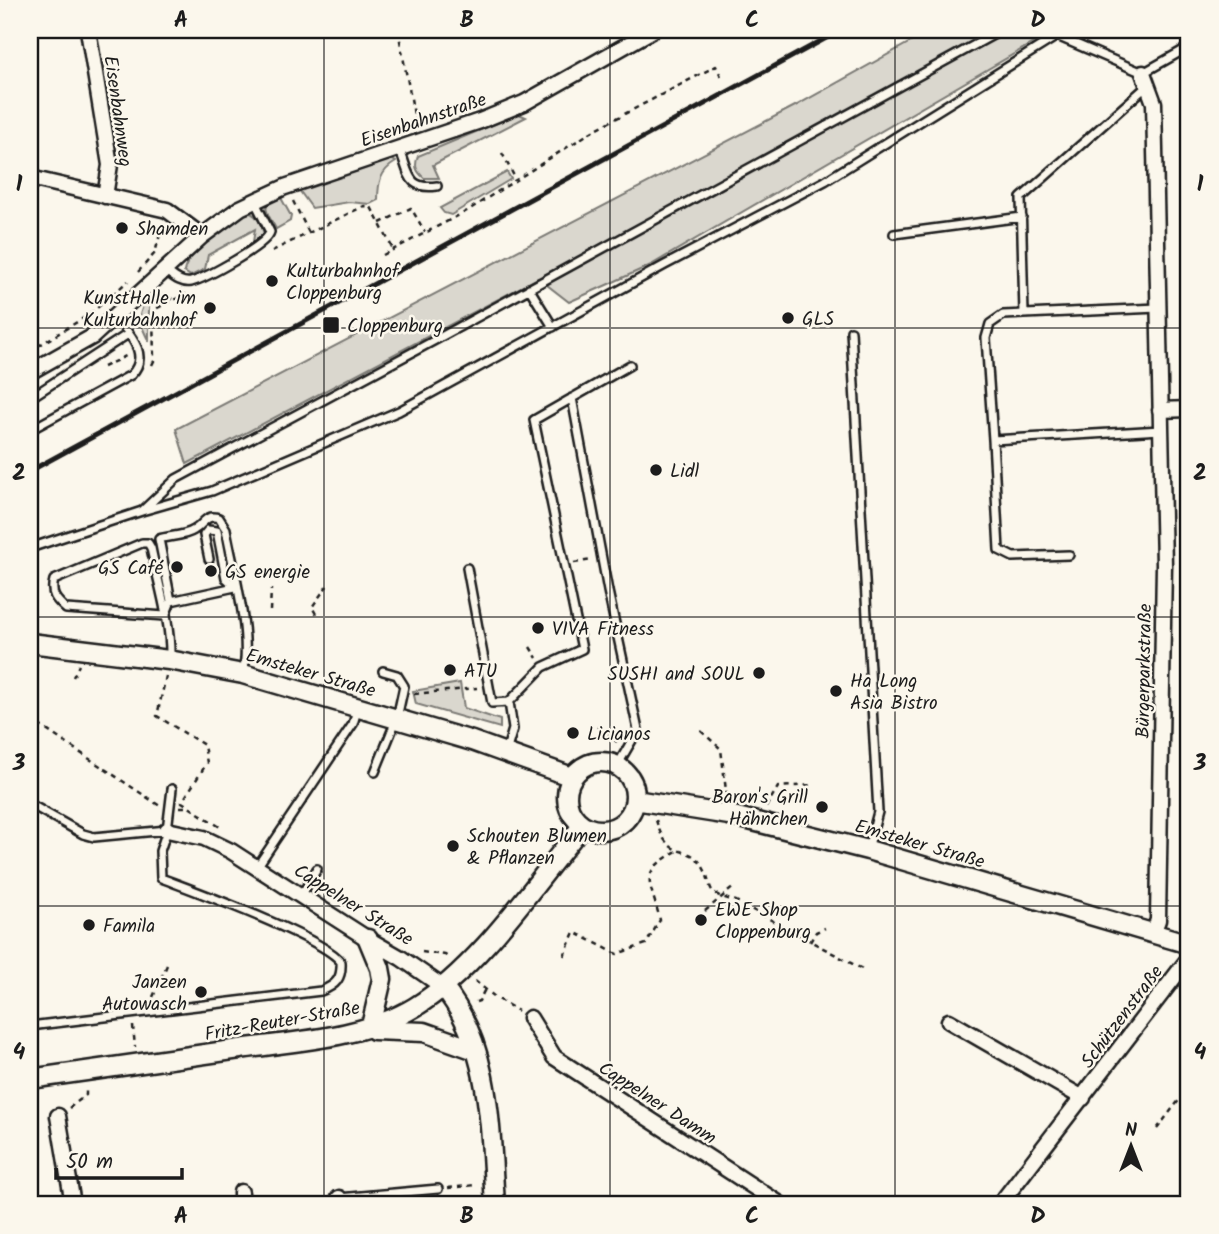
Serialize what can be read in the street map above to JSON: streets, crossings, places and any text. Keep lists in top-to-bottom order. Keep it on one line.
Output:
{"streets":{"street":["Eisenbahnweg","Eisenbahnstraße","Bürgerparkstraße","Emsteker Straße","Cappelner Straße","Schützenstraße","Fritz-Reuter-Straße","Cappelner Damm"]},"crossings":[["Bürgerparkstraße","Emsteker Straße"],["Emsteker Straße","Fritz-Reuter-Straße"],["Cappelner Straße","Fritz-Reuter-Straße"]],"places":{"other":["Shamden","Kulturbahnhof Cloppenburg","KunstHalle im Kulturbahnhof","GLS","Lidl","GS Café","GS energie","VIVA Fitness","ATU","SUSHI and SOUL","Ha Long Asia Bistro","Licianos","Baron's Grill Hähnchen","Schouten Blumen & Pflanzen","EWE Shop Cloppenburg","Famila","Janzen Autowasch"],"transit":["Cloppenburg"]},"scale_bar":"50 m","north":"top","grid":{"columns":["A","B","C","D"],"rows":["1","2","3","4"]}}
